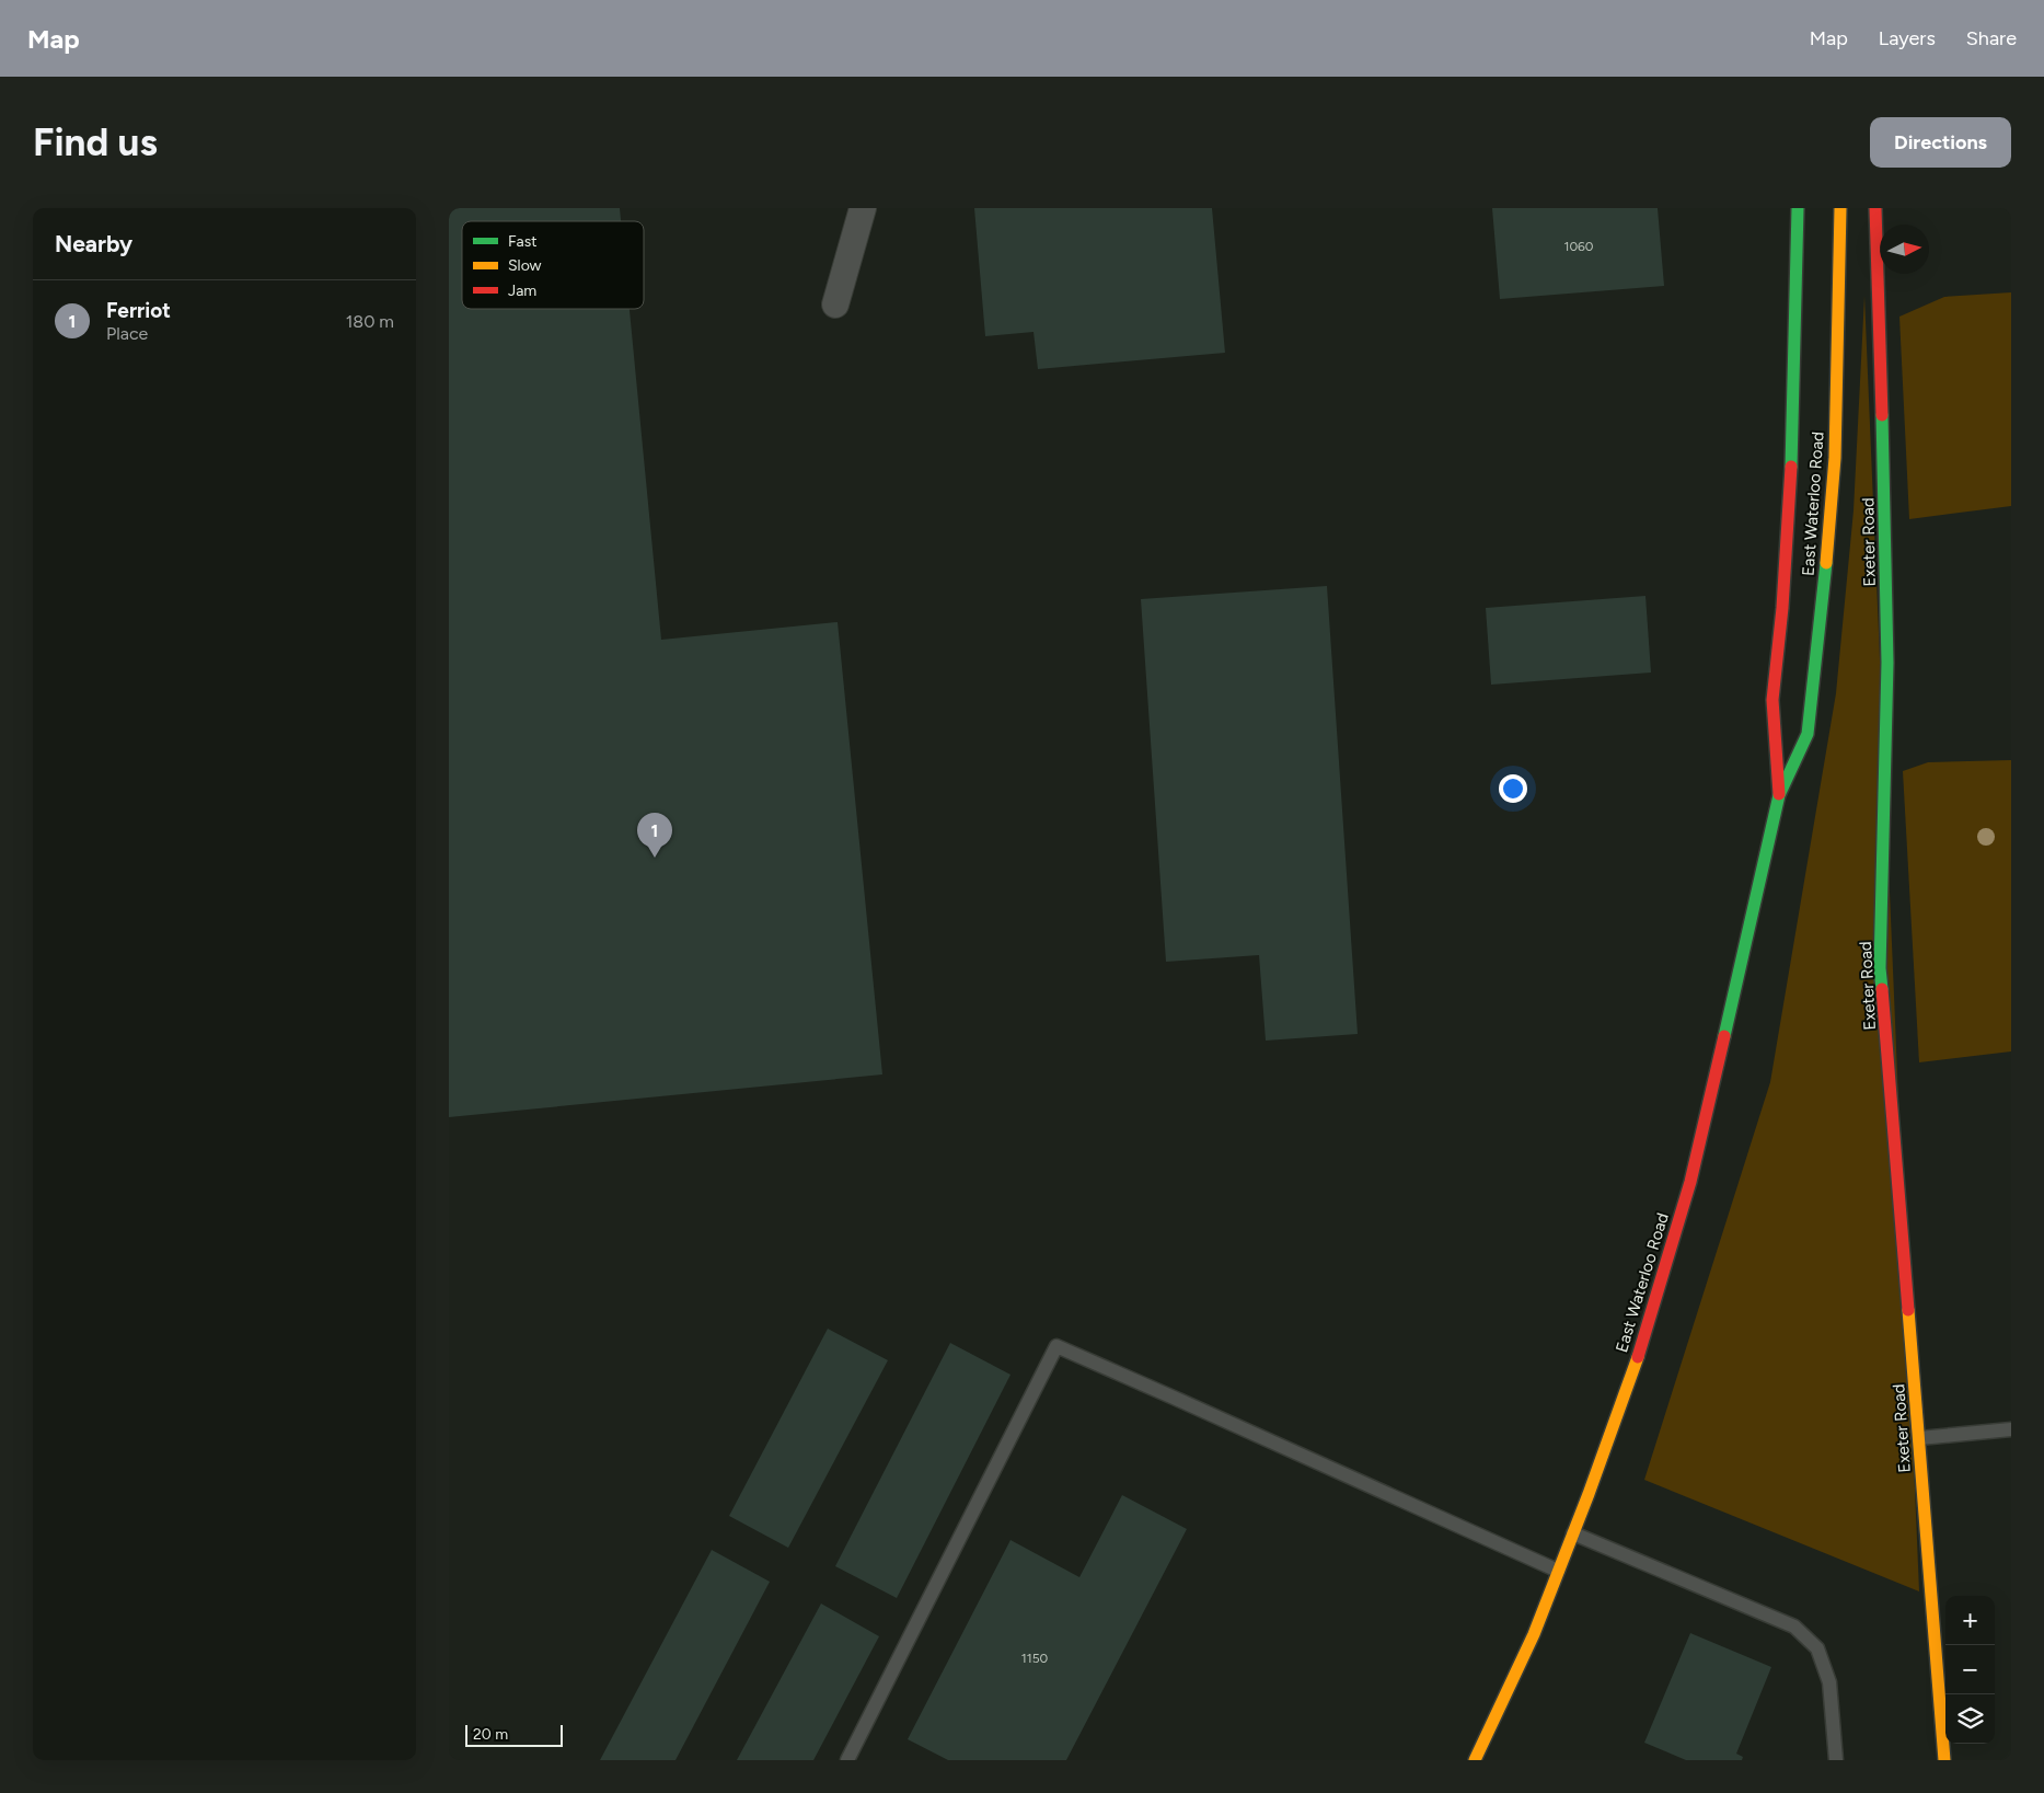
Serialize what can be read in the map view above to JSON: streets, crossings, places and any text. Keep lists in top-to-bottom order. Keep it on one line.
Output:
{"streets":{"main road":["East Waterloo Road","Exeter Road"]},"house_numbers":["1060","1150"],"legend":["Fast","Slow","Jam"],"scale_bar":"20 m","north":"right","page":{"header":"Map","nav":["Map","Layers","Share"],"buttons":"Directions","title":"Find us","heading":"Nearby","list":[{"mark":"1","name":"Ferriot","note":"Place","value":"180 m"}],"pins":"1","map_buttons":["+","−"],"scale":"20 m"}}
